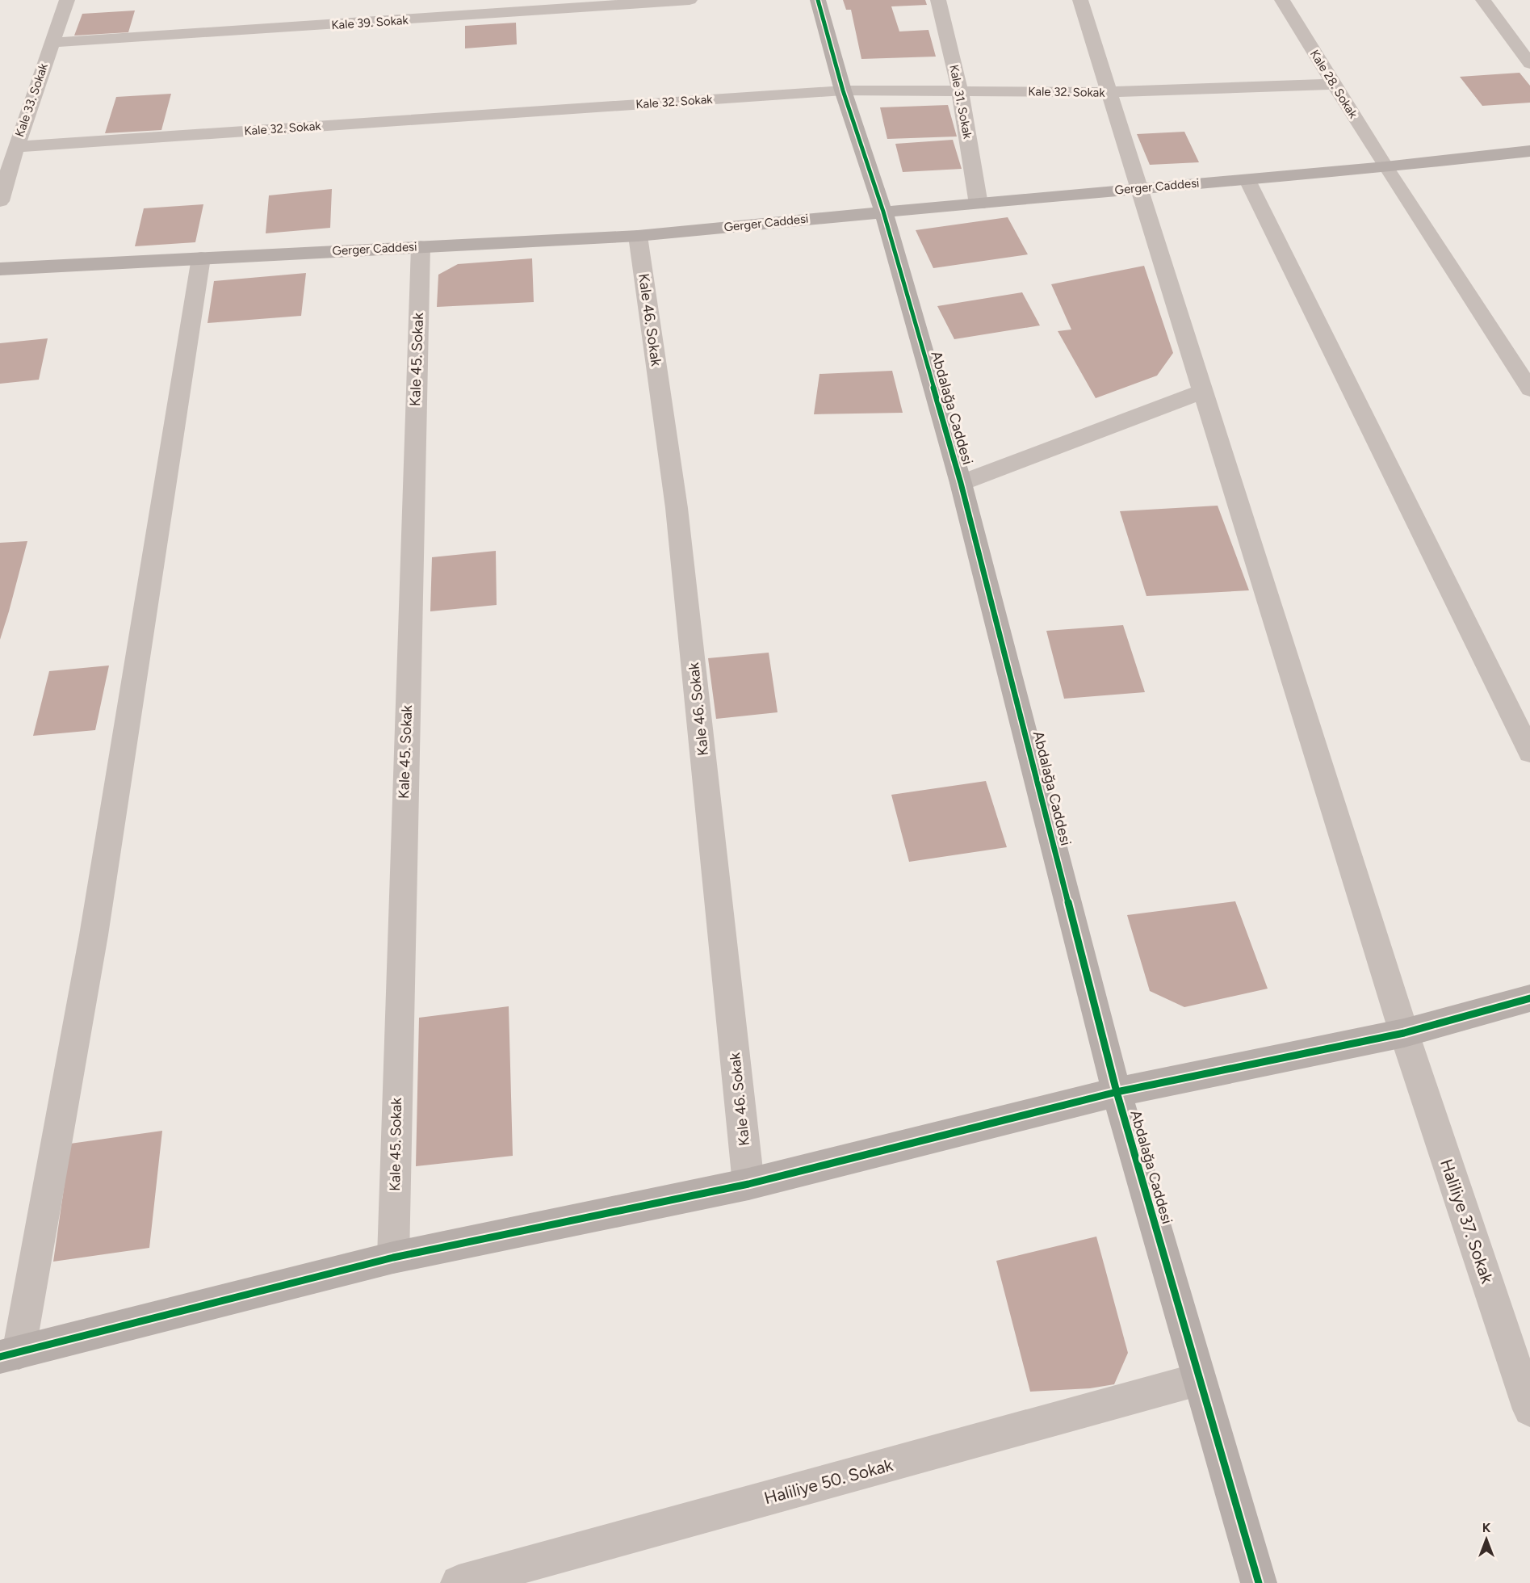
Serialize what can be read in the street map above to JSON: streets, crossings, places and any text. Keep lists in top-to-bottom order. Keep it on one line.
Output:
{"streets":{"street":["Kale 39. Sokak","Kale 28. Sokak","Kale 32. Sokak","Kale 33. Sokak","Kale 31. Sokak","Gerger Caddesi","Kale 46. Sokak","Kale 45. Sokak","Abdalağa Caddesi","Haliliye 37. Sokak","Haliliye 50. Sokak"]},"crossings":[["Kale 39. Sokak","Kale 33. Sokak"],["Kale 28. Sokak","Kale 32. Sokak"],["Kale 28. Sokak","Gerger Caddesi"],["Kale 32. Sokak","Kale 33. Sokak"],["Kale 32. Sokak","Kale 31. Sokak"],["Kale 32. Sokak","Abdalağa Caddesi"],["Kale 32. Sokak","Haliliye 37. Sokak"],["Kale 31. Sokak","Gerger Caddesi"],["Gerger Caddesi","Kale 46. Sokak"],["Gerger Caddesi","Kale 45. Sokak"],["Gerger Caddesi","Abdalağa Caddesi"],["Gerger Caddesi","Haliliye 37. Sokak"],["Abdalağa Caddesi","Haliliye 50. Sokak"]],"north":"top"}
